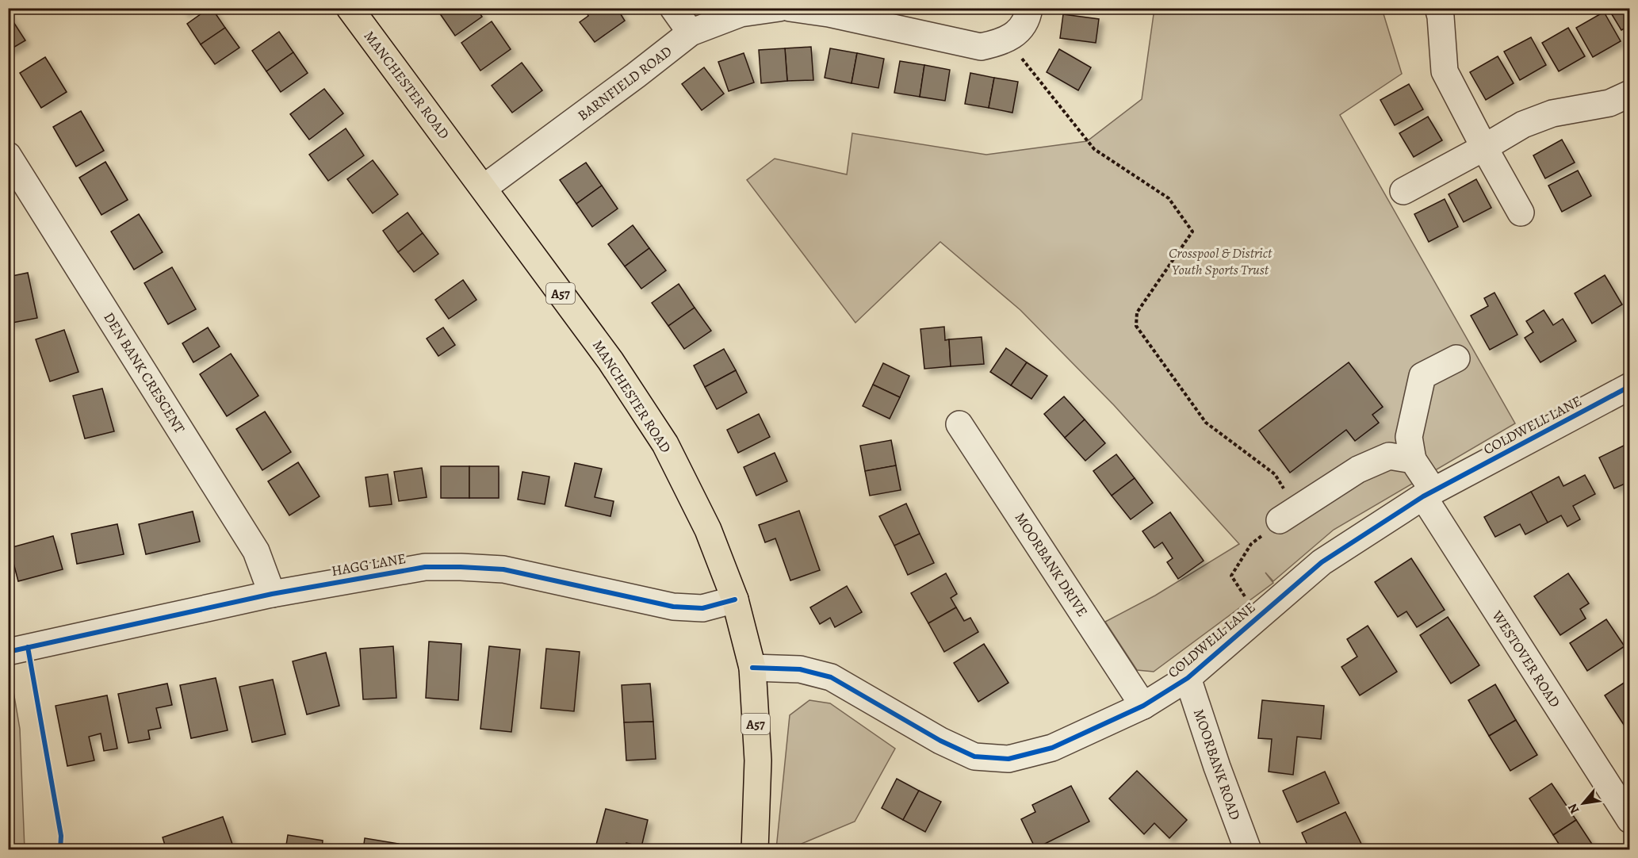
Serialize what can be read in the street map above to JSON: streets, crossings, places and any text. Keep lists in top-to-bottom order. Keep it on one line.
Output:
{"streets":{"main road":["MANCHESTER ROAD","A57"],"street":["BARNFIELD ROAD","DEN BANK CRESCENT","COLDWELL LANE","HAGG LANE","MOORBANK DRIVE","WESTOVER ROAD","MOORBANK ROAD"]},"crossings":[["BARNFIELD ROAD","MANCHESTER ROAD"],["MANCHESTER ROAD","COLDWELL LANE"],["MANCHESTER ROAD","HAGG LANE"],["DEN BANK CRESCENT","HAGG LANE"],["COLDWELL LANE","MOORBANK DRIVE"],["COLDWELL LANE","WESTOVER ROAD"],["COLDWELL LANE","MOORBANK ROAD"]],"parks":["Crosspool & District Youth Sports Trust"],"north":"bottom left"}
